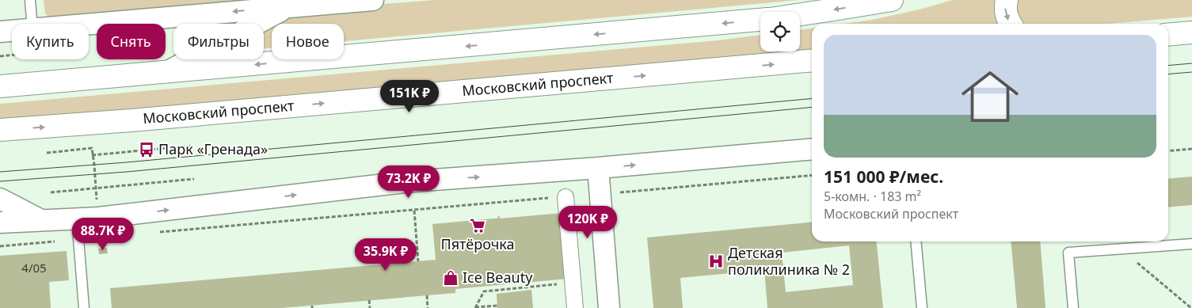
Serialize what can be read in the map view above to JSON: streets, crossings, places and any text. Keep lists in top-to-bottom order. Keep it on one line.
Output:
{"streets":{"main road":["Московский проспект"]},"places":{"bus stop":["Парк «Гренада»"],"supermarket":["Пятёрочка"],"hospital":["Детская поликлиника № 2"],"shop":["Ice Beauty"]},"house_numbers":["4/05"],"page":{"chip":["Купить","Снять","Фильтры","Новое"],"list":[{"name":"151 000 ₽/мес.","note":"5-комн. · 183 m² · Московский проспект"}],"price":["151K ₽","73.2K ₽","120K ₽","88.7K ₽","35.9K ₽"]}}
